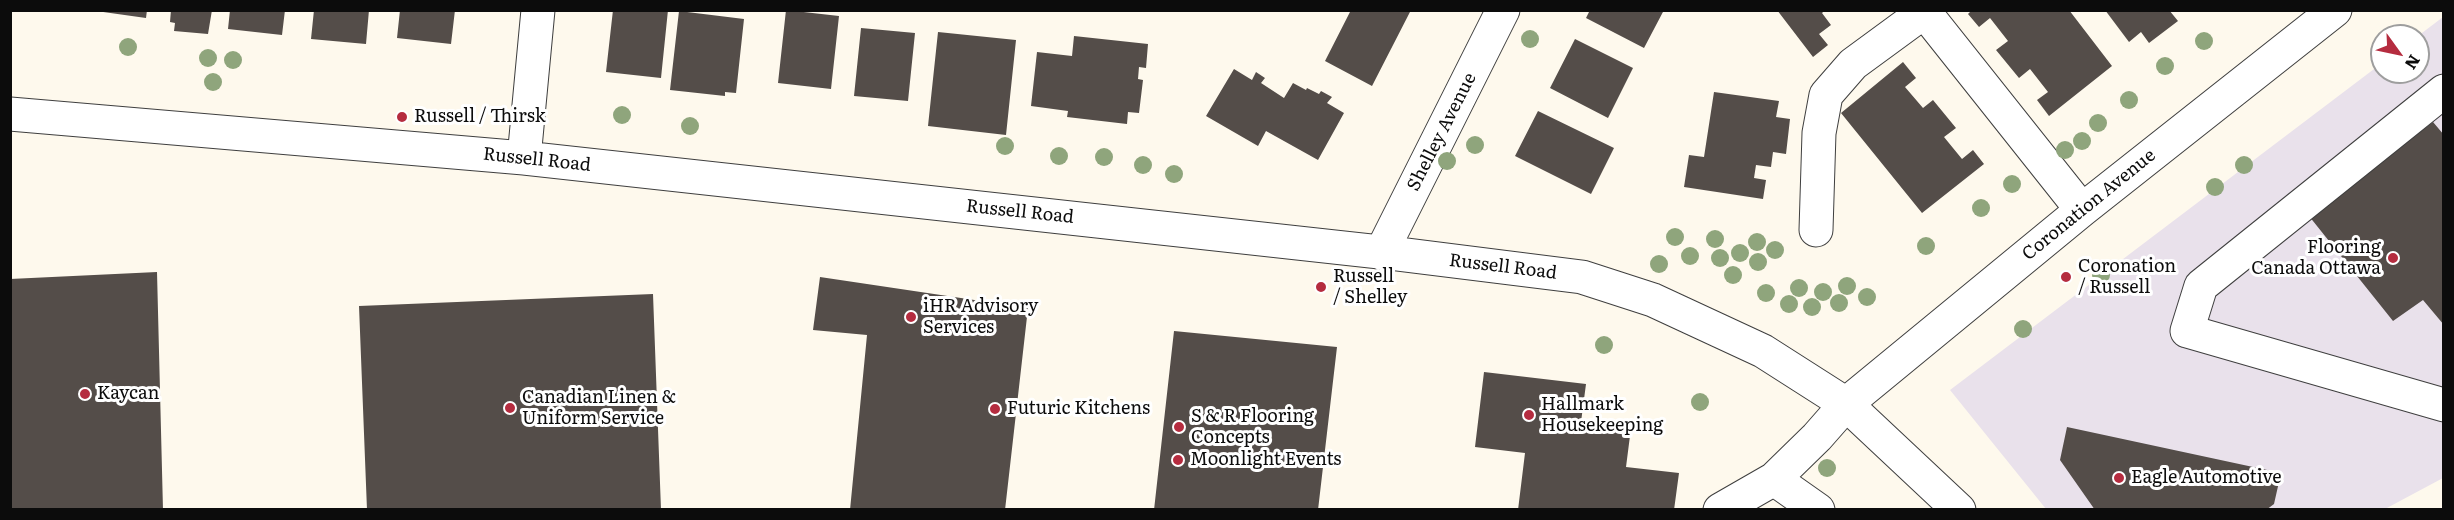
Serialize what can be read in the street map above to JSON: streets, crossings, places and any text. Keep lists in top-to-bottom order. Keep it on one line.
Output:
{"streets":{"street":["Shelley Avenue","Russell Road","Coronation Avenue"]},"crossings":[["Shelley Avenue","Russell Road"],["Russell Road","Coronation Avenue"]],"places":["Russell / Thirsk","Flooring Canada Ottawa","Coronation / Russell","Russell / Shelley","iHR Advisory Services","Kaycan","Canadian Linen & Uniform Service","Futuric Kitchens","Hallmark Housekeeping","S & R Flooring Concepts","Moonlight Events","Eagle Automotive"],"north":"bottom right"}
